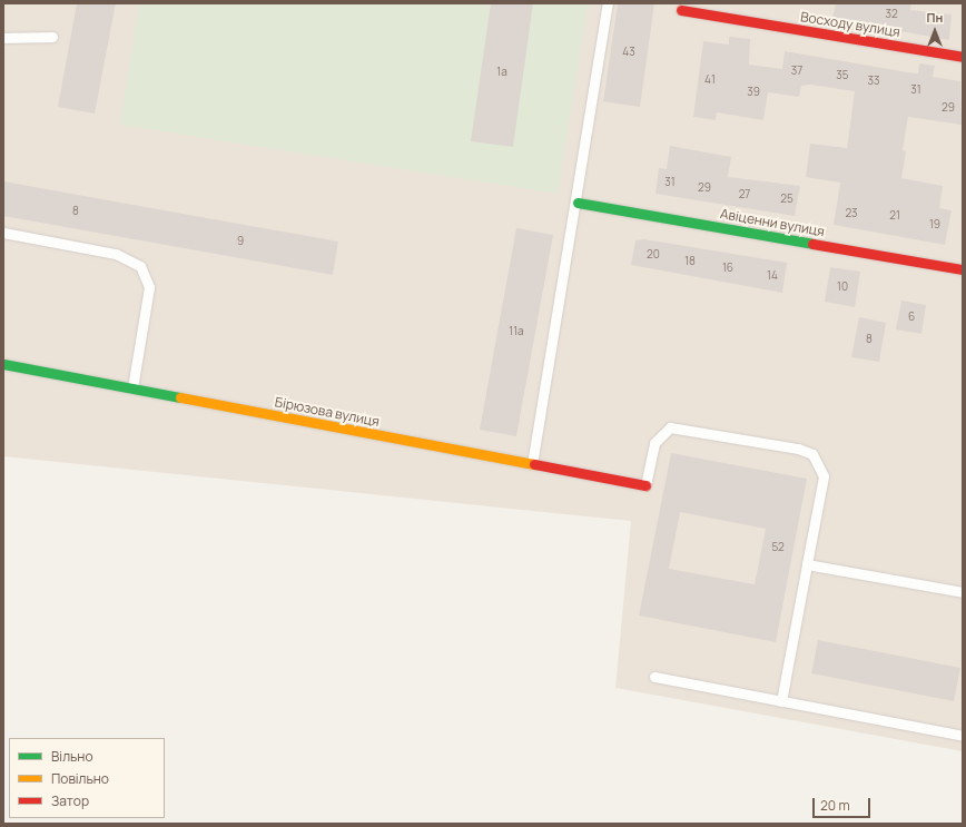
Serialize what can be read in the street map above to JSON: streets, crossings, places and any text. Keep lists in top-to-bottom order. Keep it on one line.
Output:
{"streets":{"street":["Восходу вулиця","Авіценни вулиця","Бірюзова вулиця"]},"house_numbers":["32","43","37","1a","35","41","33","31","39","29","31","29","27","25","8","23","21","19","9","20","18","16","14","10","6","11а","8","52"],"legend":["Вільно","Повільно","Затор"],"scale_bar":"20 m","north":"top"}
